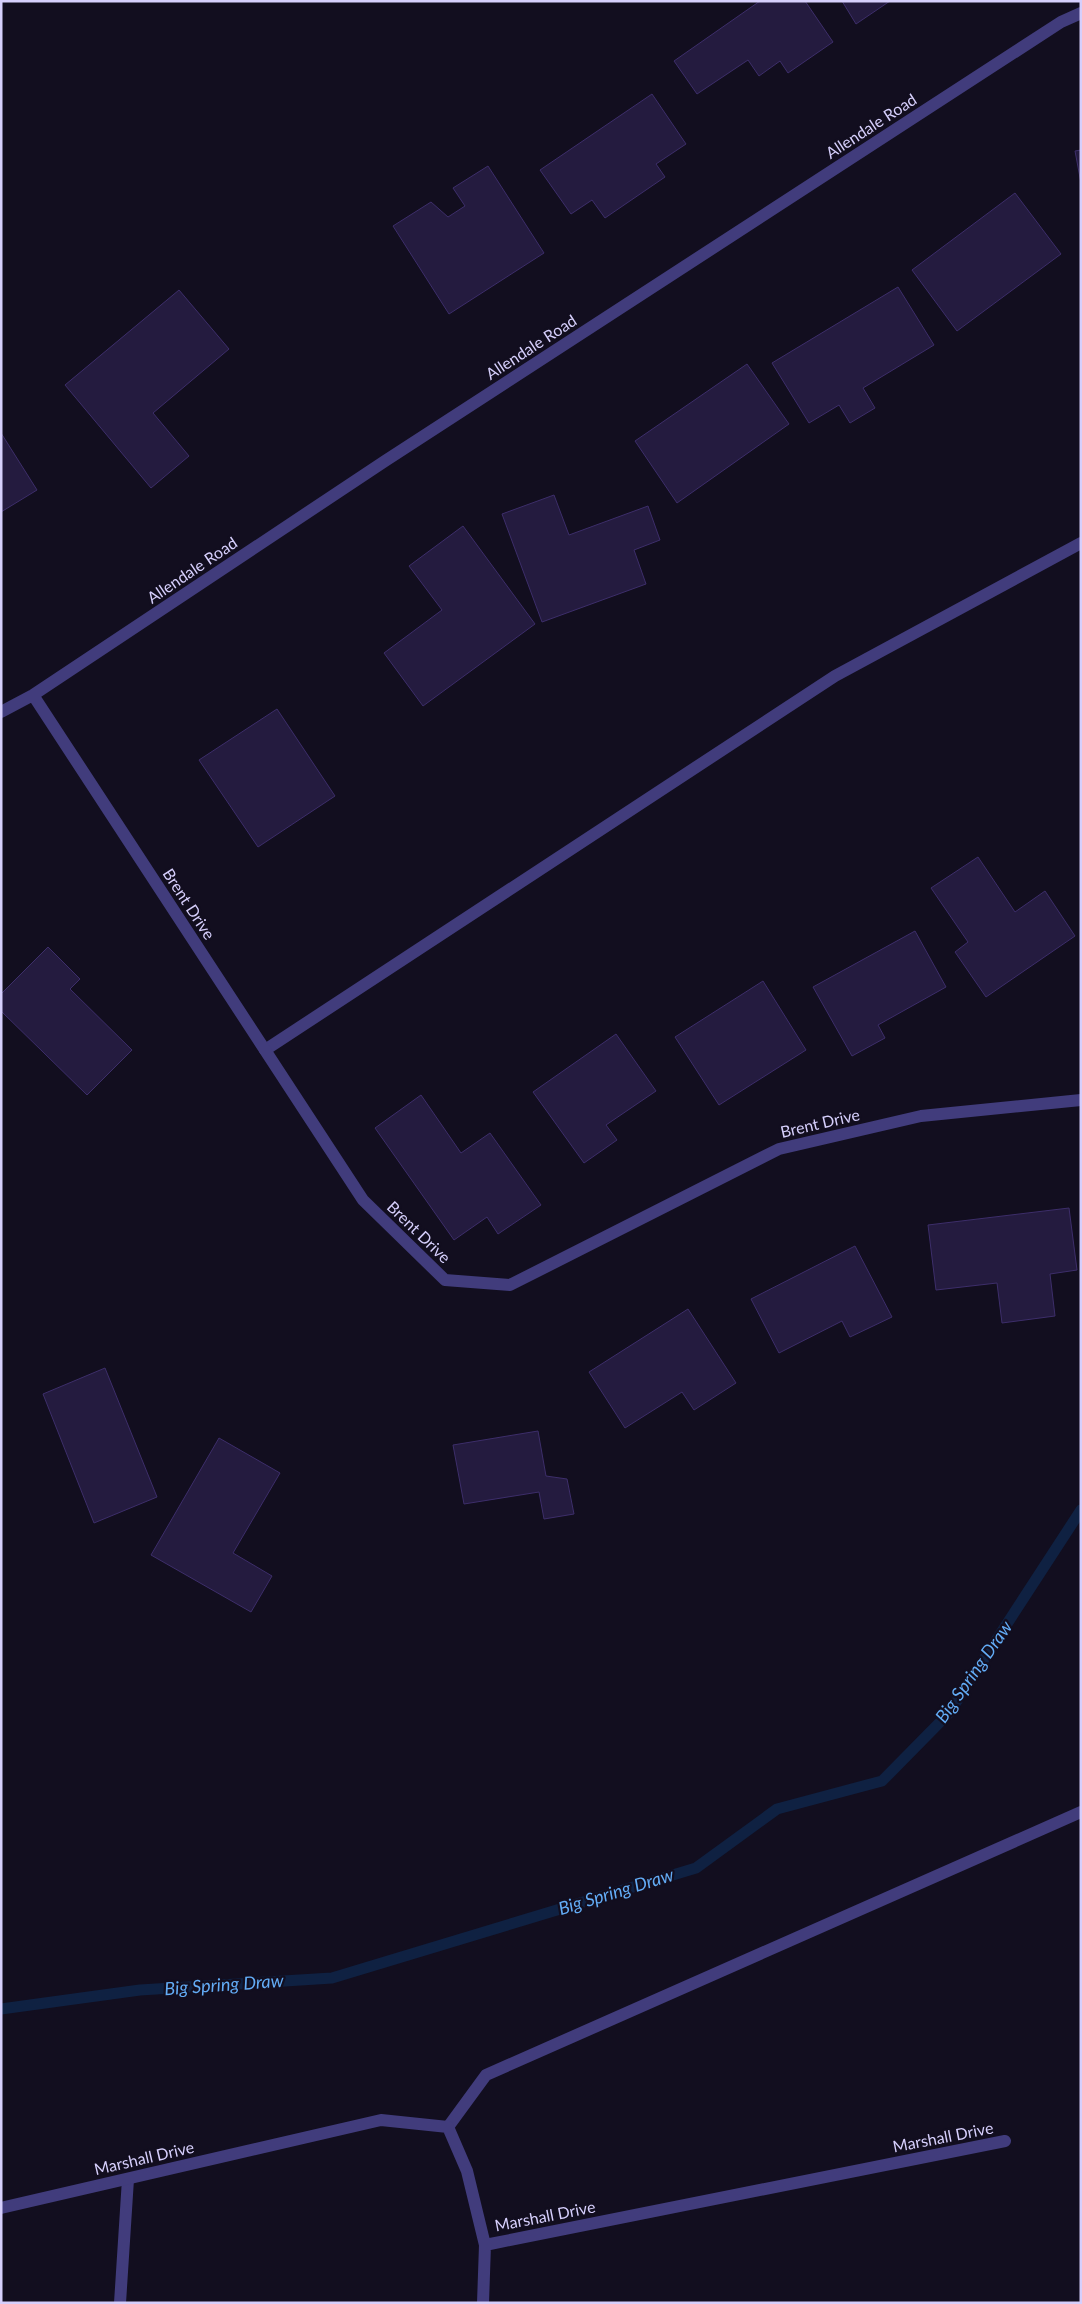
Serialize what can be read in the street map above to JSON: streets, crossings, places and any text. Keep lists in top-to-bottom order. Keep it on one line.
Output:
{"streets":{"street":["Allendale Road","Brent Drive","Marshall Drive"]},"crossings":[["Allendale Road","Brent Drive"]],"water":["Big Spring Draw"]}
